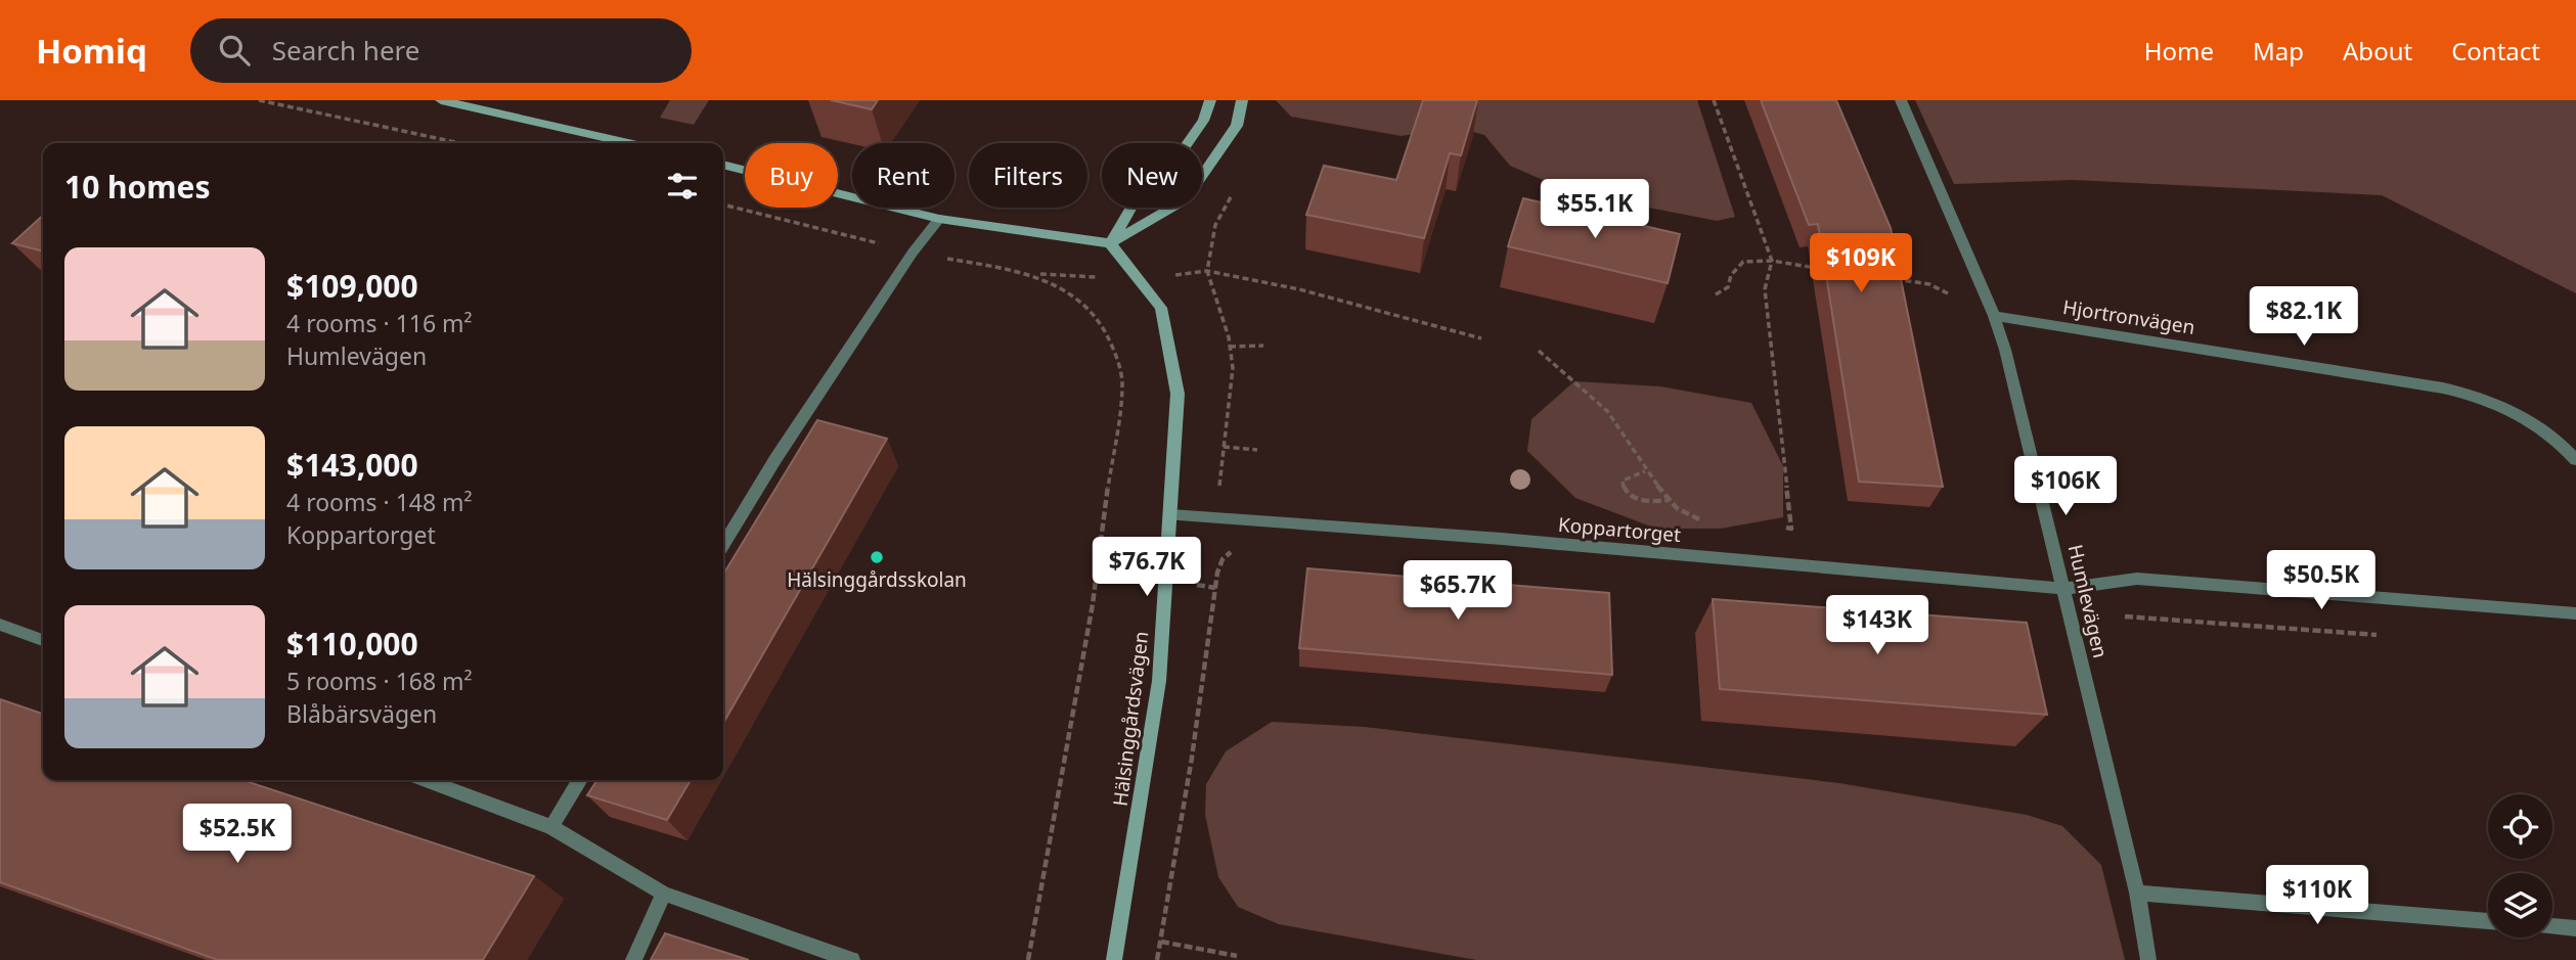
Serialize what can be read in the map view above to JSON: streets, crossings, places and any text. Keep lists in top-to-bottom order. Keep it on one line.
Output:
{"streets":{"street":["Hjortronvägen","Koppartorget","Humlevägen","Hälsinggårdsvägen"]},"crossings":[["Hjortronvägen","Humlevägen"],["Koppartorget","Humlevägen"],["Koppartorget","Hälsinggårdsvägen"]],"places":["Hälsinggårdsskolan"],"page":{"header":"Homiq","search":"Search here","nav":["Home","Map","About","Contact"],"chip":["Buy","Rent","Filters","New"],"heading":"10 homes","price":["$55.1K","$109K","$82.1K","$106K","$76.7K","$50.5K","$65.7K","$143K","$52.5K","$110K"],"list":[{"name":"$109,000","note":"4 rooms · 116 m² · Humlevägen"},{"name":"$143,000","note":"4 rooms · 148 m² · Koppartorget"},{"name":"$110,000","note":"5 rooms · 168 m² · Blåbärsvägen"}]}}
